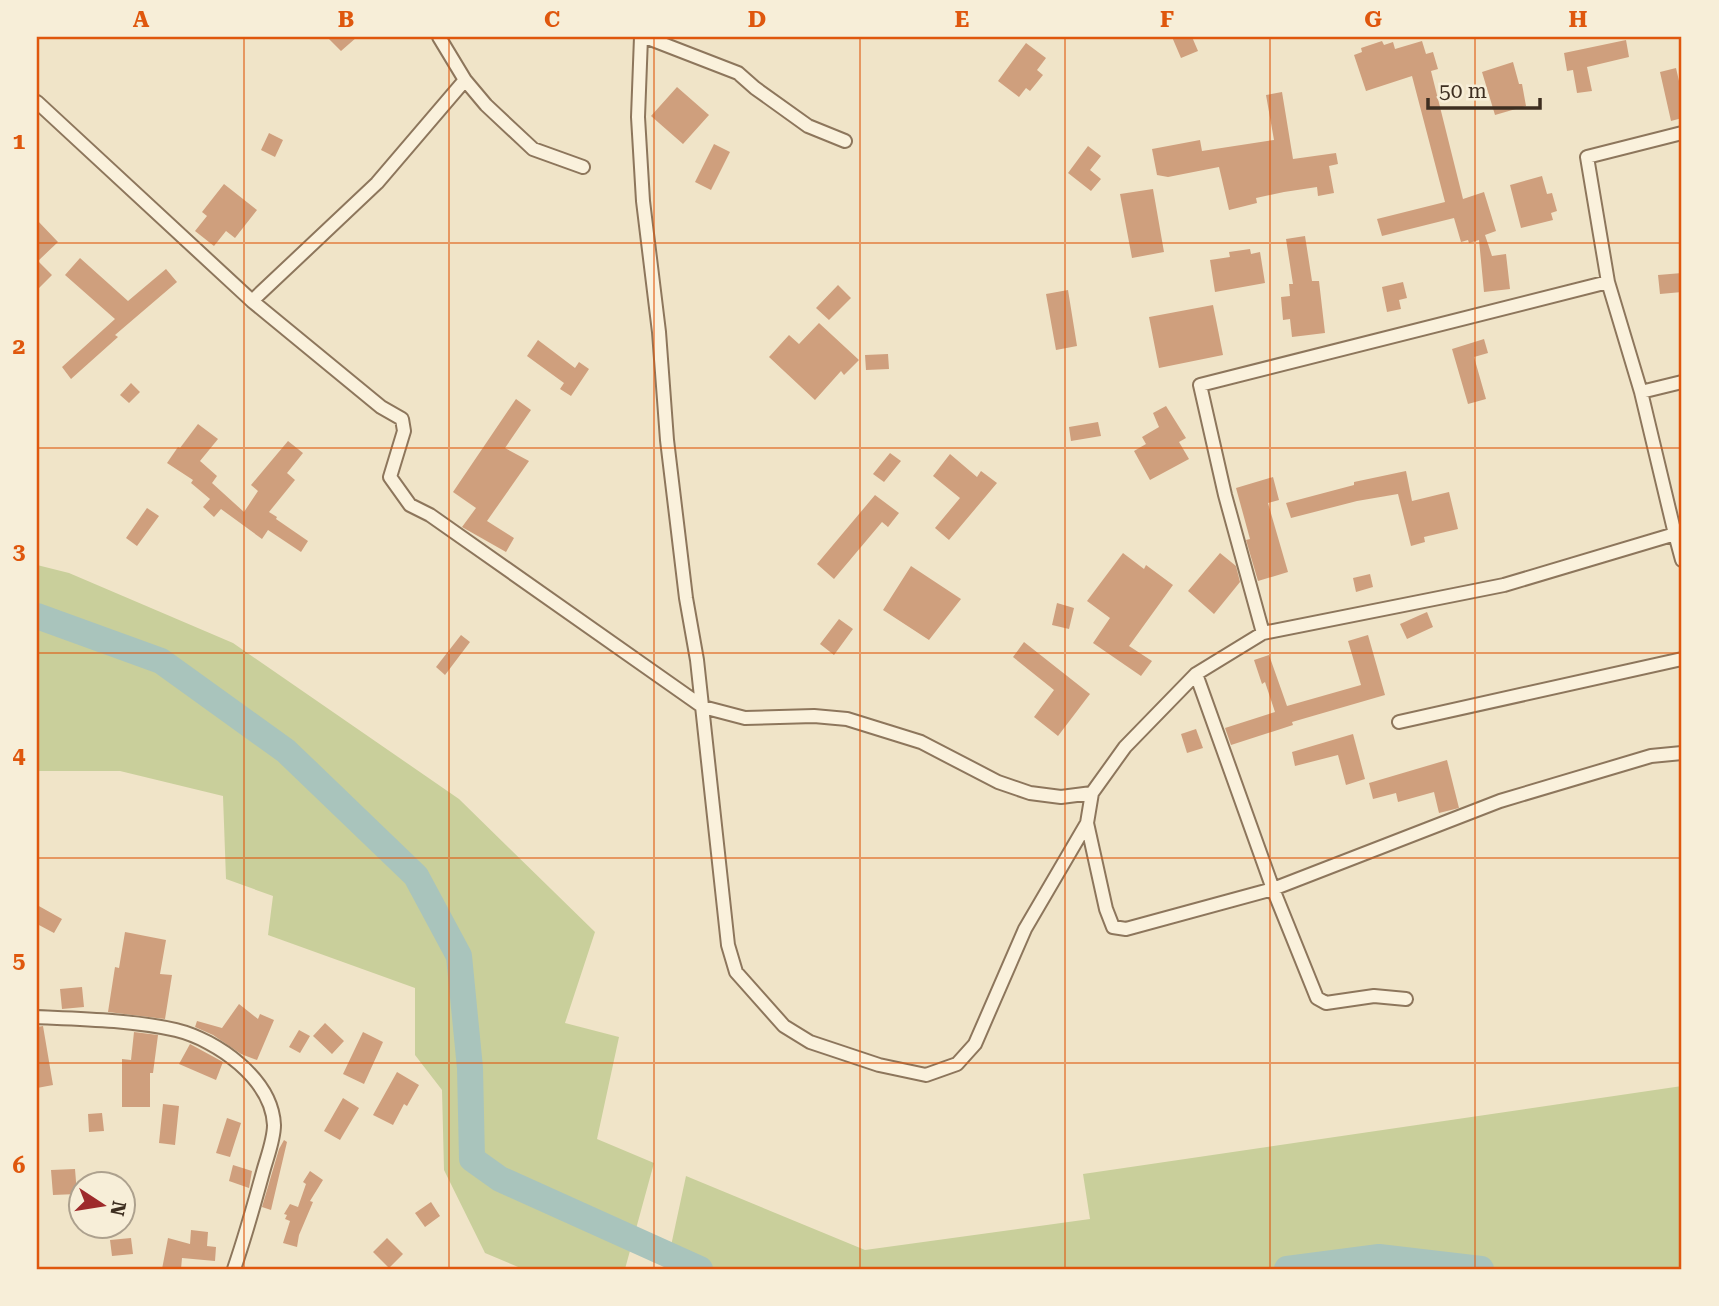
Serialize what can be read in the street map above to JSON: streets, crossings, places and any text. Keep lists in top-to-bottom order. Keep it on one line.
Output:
{"scale_bar":"50 m","north":"right","grid":{"columns":["A","B","C","D","E","F","G","H"],"rows":["1","2","3","4","5","6"]}}
